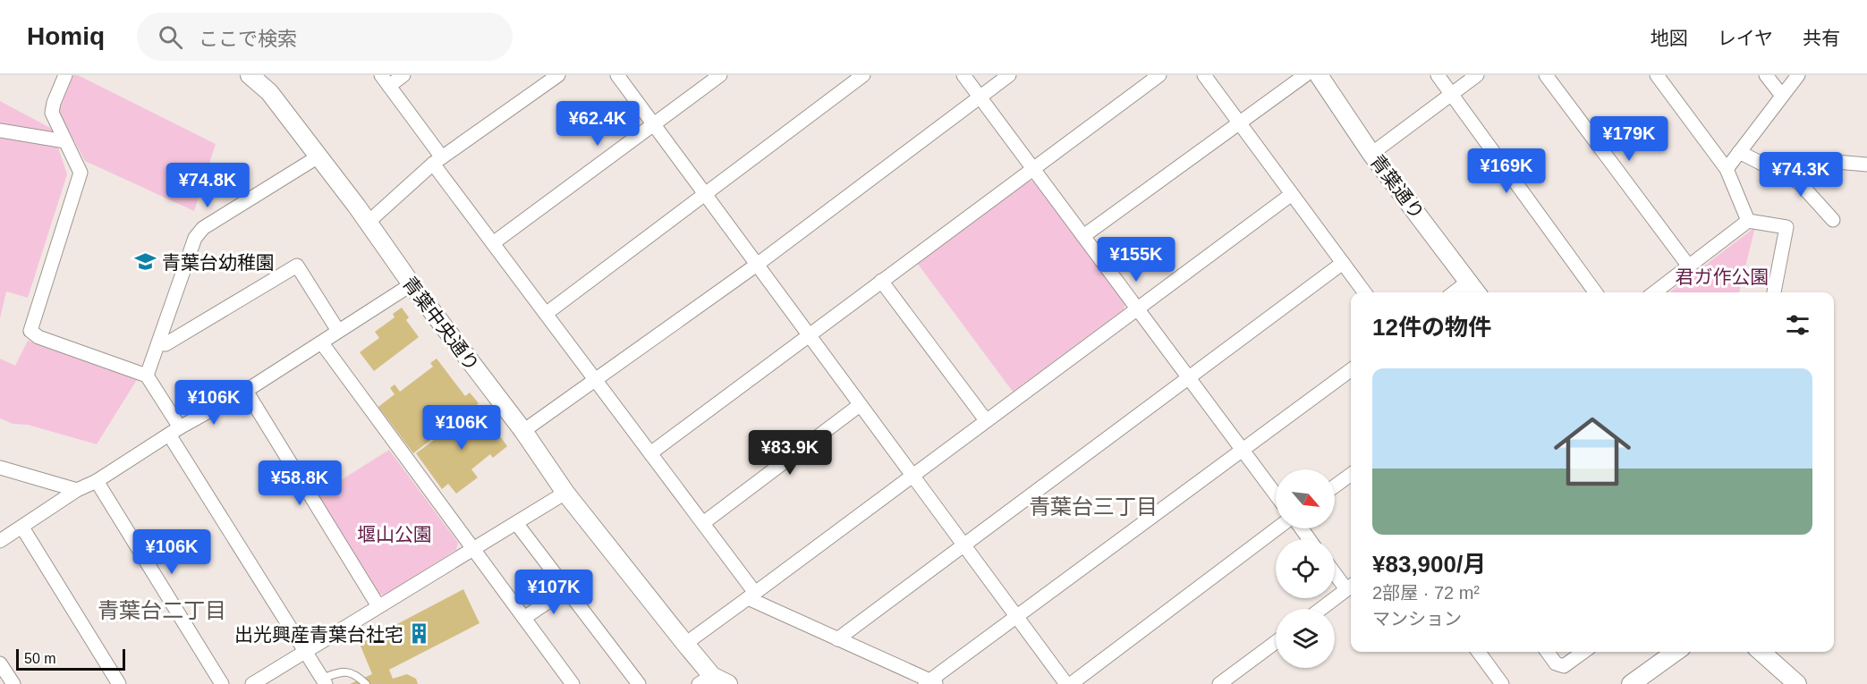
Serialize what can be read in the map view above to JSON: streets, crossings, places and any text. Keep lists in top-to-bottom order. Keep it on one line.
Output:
{"streets":{"street":["青葉通り","青葉中央通り"]},"districts":["青葉台三丁目","青葉台二丁目"],"parks":["君ガ作公園","堰山公園"],"places":{"school or university":["青葉台幼稚園"],"building":["出光興産青葉台社宅"]},"scale_bar":"50 m","north":"bottom right","page":{"header":"Homiq","search":"ここで検索","nav":["地図","レイヤ","共有"],"price":["¥62.4K","¥179K","¥169K","¥74.3K","¥74.8K","¥155K","¥106K","¥106K","¥83.9K","¥58.8K","¥106K","¥107K"],"heading":"12件の物件","list":[{"name":"¥83,900/月","note":"2部屋 · 72 m² · マンション"}],"scale":"50 m"}}
